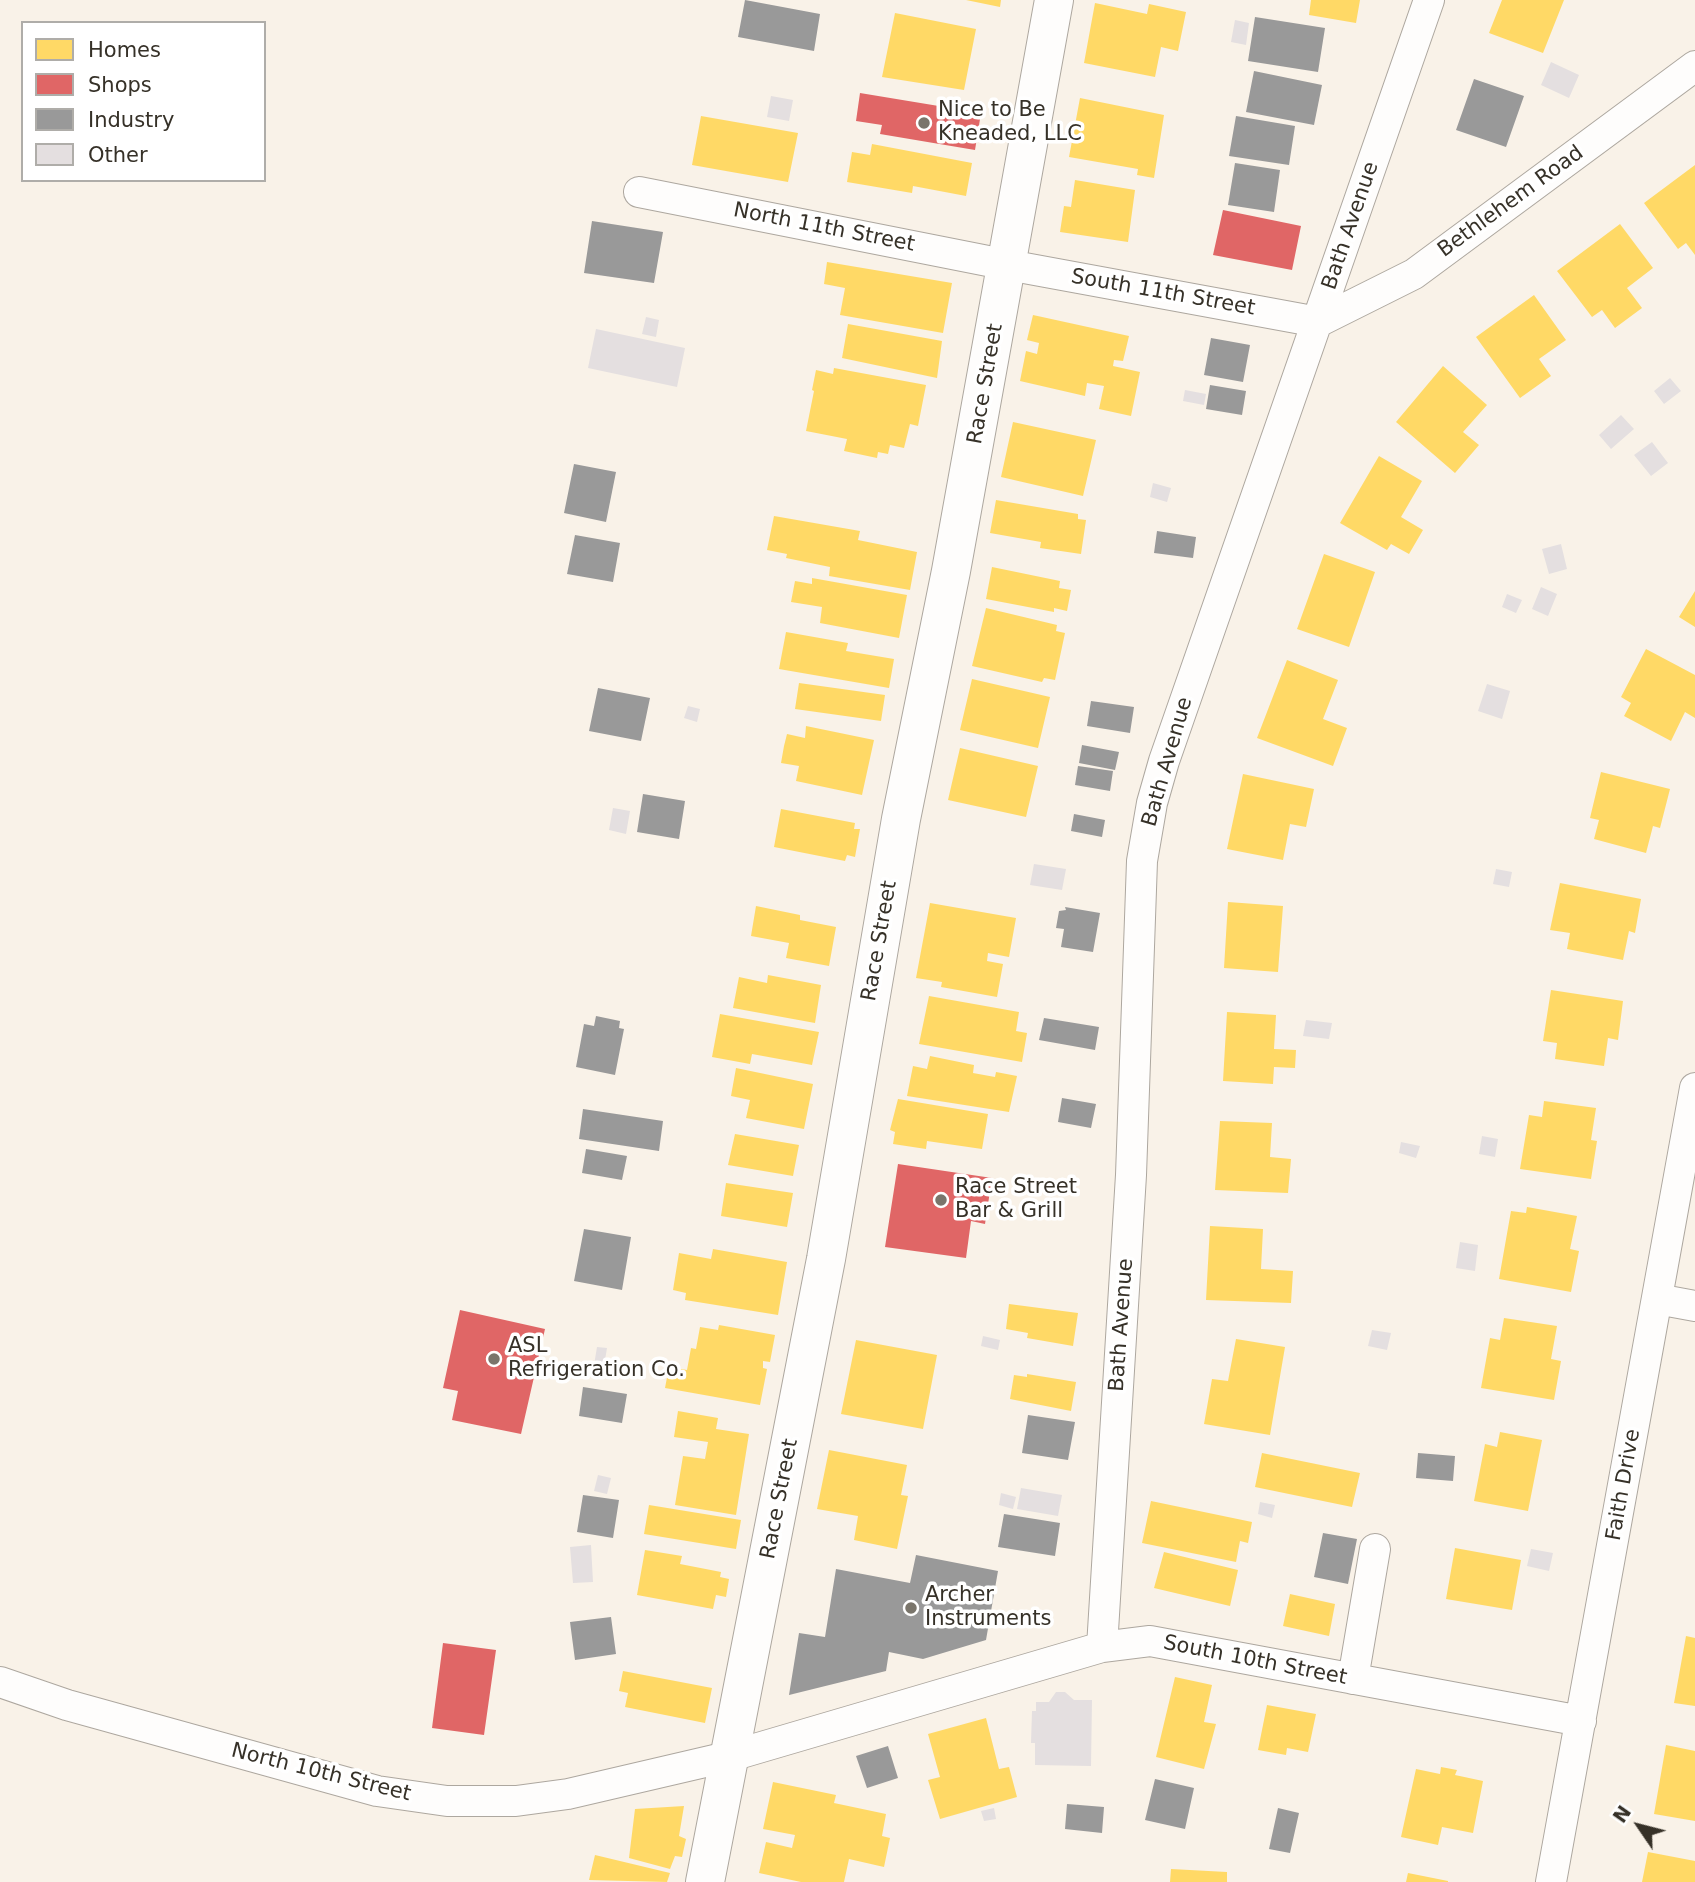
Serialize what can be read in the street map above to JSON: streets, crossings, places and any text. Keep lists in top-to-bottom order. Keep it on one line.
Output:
{"streets":{"main road":["Race Street"],"street":["Bethlehem Road","Bath Avenue","North 11th Street","South 11th Street","Faith Drive","South 10th Street","North 10th Street"]},"crossings":[["Bethlehem Road","Bath Avenue"],["Bethlehem Road","South 11th Street"],["Bath Avenue","South 11th Street"],["Bath Avenue","South 10th Street"],["North 11th Street","South 11th Street"],["North 11th Street","Race Street"],["South 11th Street","Race Street"],["Race Street","South 10th Street"],["Race Street","North 10th Street"],["Faith Drive","South 10th Street"],["South 10th Street","North 10th Street"]],"places":["Nice to Be Kneaded, LLC","Race Street Bar & Grill","ASL Refrigeration Co.","Archer Instruments"],"legend":["Homes","Shops","Industry","Other"],"north":"top left"}
